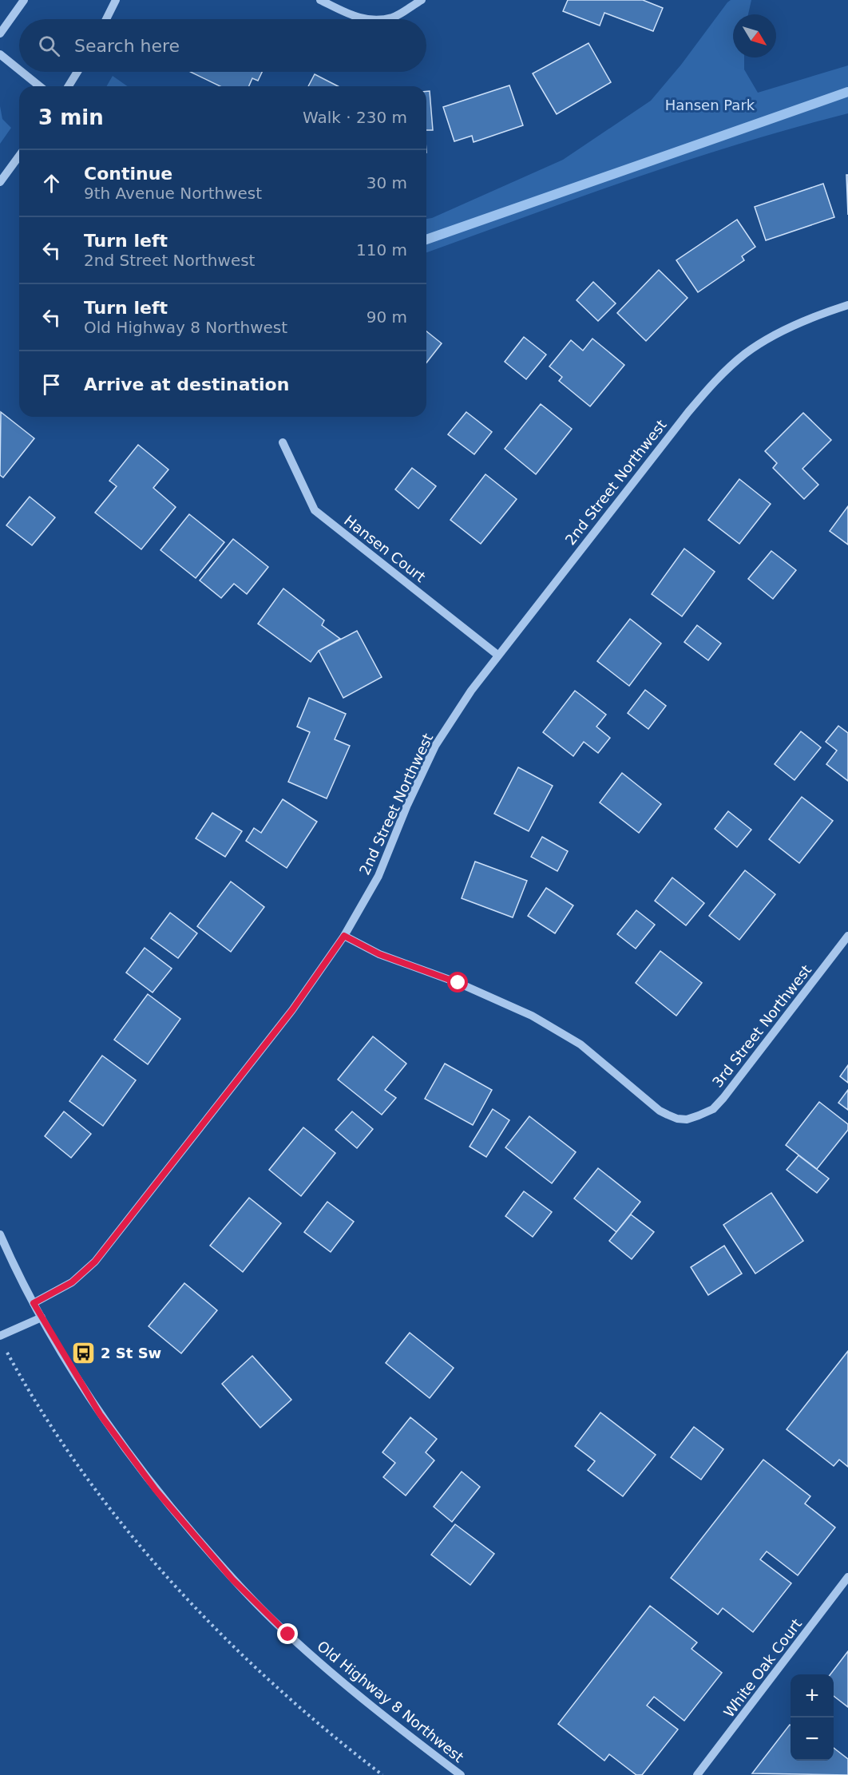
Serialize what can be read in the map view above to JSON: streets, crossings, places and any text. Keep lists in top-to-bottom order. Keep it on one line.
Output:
{"streets":{"street":["2nd Street Northwest","Hansen Court","3rd Street Northwest","White Oak Court","Old Highway 8 Northwest"]},"crossings":[["2nd Street Northwest","Hansen Court"],["2nd Street Northwest","3rd Street Northwest"],["2nd Street Northwest","Old Highway 8 Northwest"]],"parks":["Hansen Park"],"places":{"bus stop":["2 St Sw"]},"north":"bottom right","page":{"search":"Search here","heading":["3 min","Walk · 230 m"],"list":[["Continue","9th Avenue Northwest","30 m"],["Turn left","2nd Street Northwest","110 m"],["Turn left","Old Highway 8 Northwest","90 m"],"Arrive at destination"],"map_buttons":["+","−"]}}
